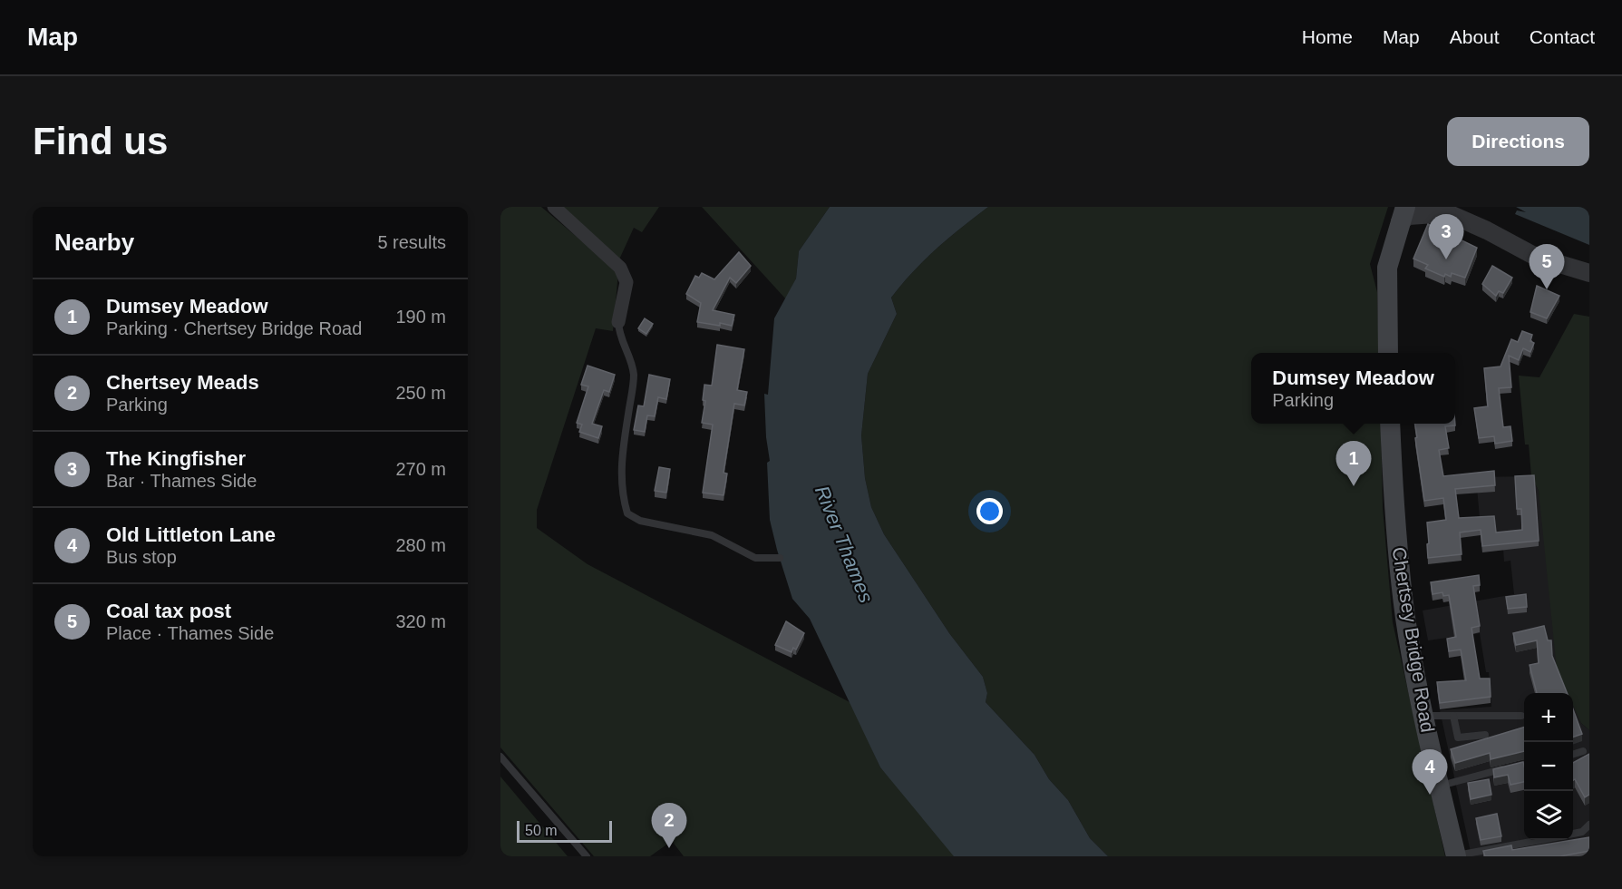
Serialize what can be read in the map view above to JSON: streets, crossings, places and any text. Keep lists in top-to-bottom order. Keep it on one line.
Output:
{"streets":{"main road":["Chertsey Bridge Road"]},"water":["River Thames"],"scale_bar":"50 m","page":{"header":"Map","nav":["Home","Map","About","Contact"],"buttons":"Directions","title":"Find us","heading":["Nearby","5 results"],"pins":["3","5","1","4","2"],"list":[{"mark":"1","name":"Dumsey Meadow","note":"Parking · Chertsey Bridge Road","value":"190 m"},{"mark":"2","name":"Chertsey Meads","note":"Parking","value":"250 m"},{"mark":"3","name":"The Kingfisher","note":"Bar · Thames Side","value":"270 m"},{"mark":"4","name":"Old Littleton Lane","note":"Bus stop","value":"280 m"},{"mark":"5","name":"Coal tax post","note":"Place · Thames Side","value":"320 m"}],"popup":["Dumsey Meadow","Parking"],"map_buttons":["+","−"],"scale":"50 m"}}
